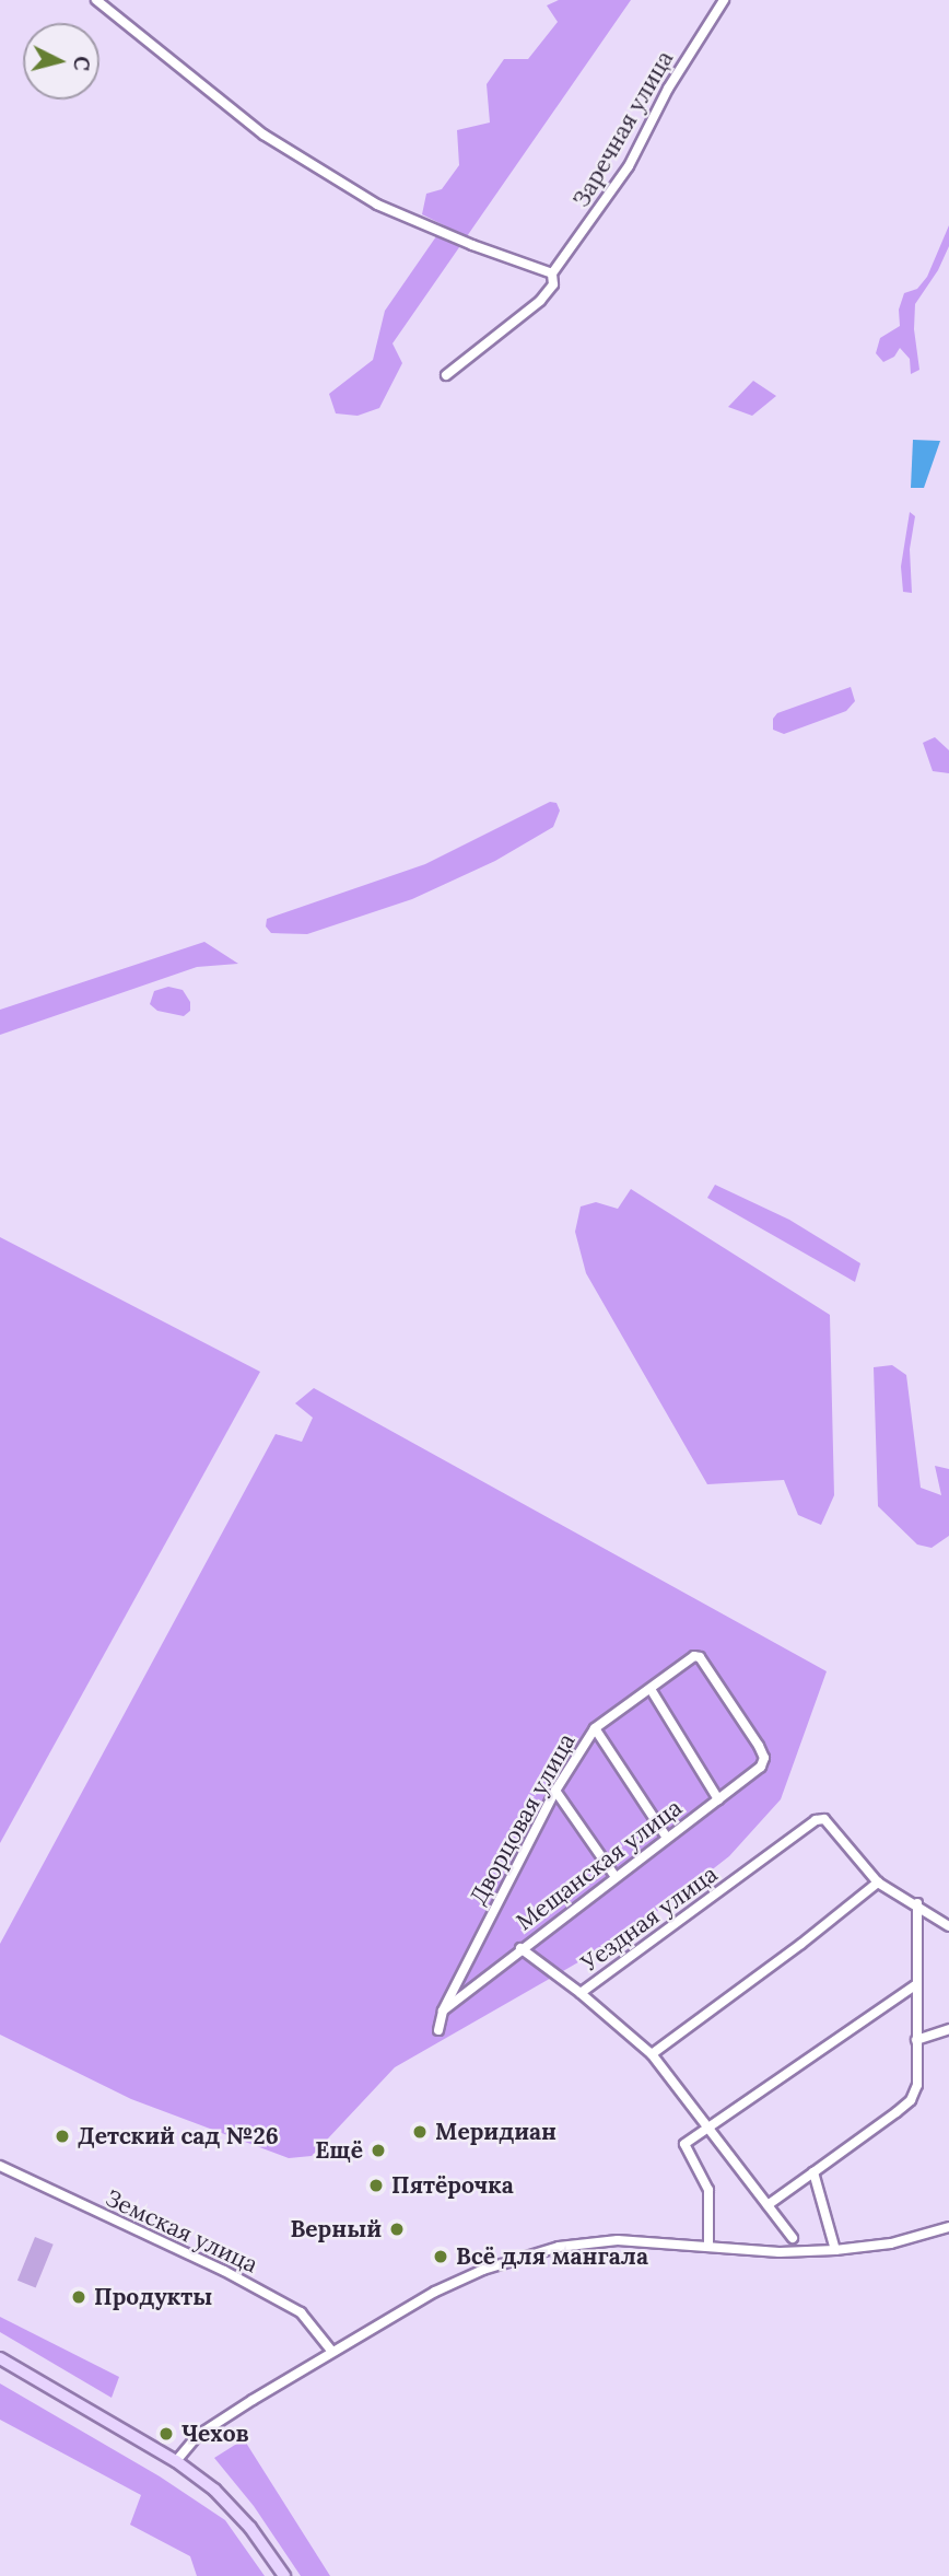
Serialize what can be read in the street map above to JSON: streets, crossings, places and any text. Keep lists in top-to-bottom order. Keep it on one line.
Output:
{"streets":{"street":["Заречная улица","Дворцовая улица","Мещанская улица","Уездная улица","Земская улица"]},"crossings":[["Дворцовая улица","Мещанская улица"]],"places":["Меридиан","Детский сад №26","Ещё","Пятёрочка","Верный","Всё для мангала","Продукты","Чехов"],"north":"right"}
